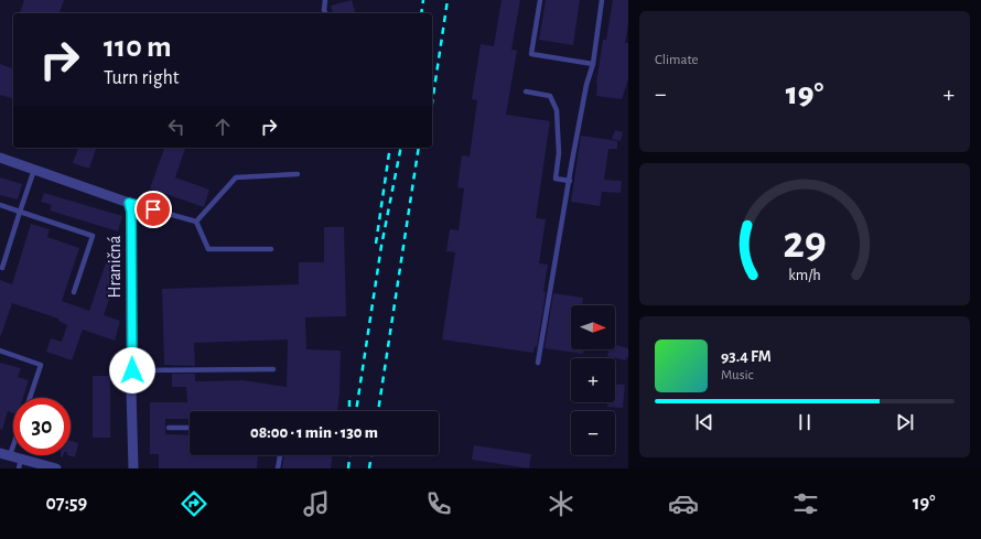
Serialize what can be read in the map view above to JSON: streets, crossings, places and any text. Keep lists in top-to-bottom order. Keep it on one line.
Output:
{"streets":{"street":["Hraničná"]},"north":"right","page":{"tile":"Climate","turn":["110 m","Turn right"],"heat":["−","19°","+"],"map_buttons":["+","−"],"song":["93.4 FM","Music"],"limit":"30","trip":"08:00 · 1 min · 130 m","tabs":["07:59","19°"],"gauge":["29","km/h"]}}
